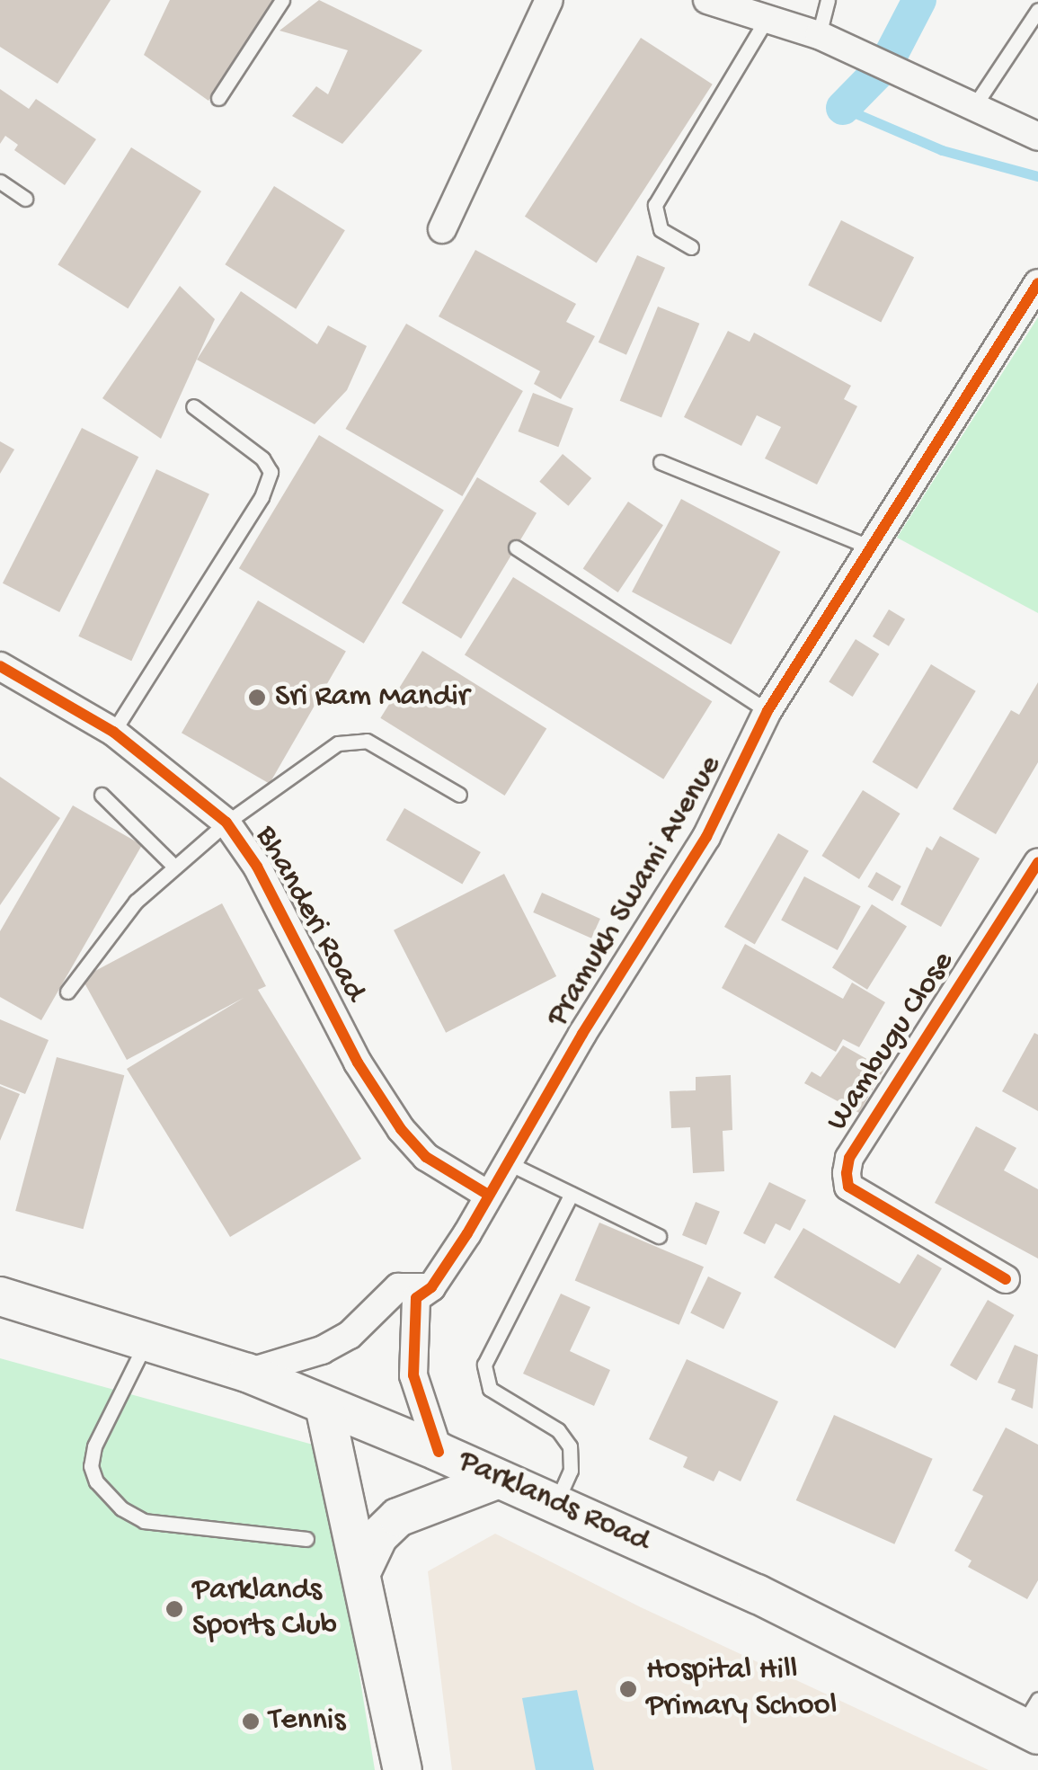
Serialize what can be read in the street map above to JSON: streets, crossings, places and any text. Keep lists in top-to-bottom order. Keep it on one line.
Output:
{"streets":{"main road":["Parklands Road"],"street":["Pramukh Swami Avenue","Bhanderi Road","Wambugu Close"]},"crossings":[["Pramukh Swami Avenue","Bhanderi Road"],["Pramukh Swami Avenue","Parklands Road"]],"places":["Sri Ram Mandir","Parklands Sports Club","Hospital Hill Primary School","Tennis"]}
